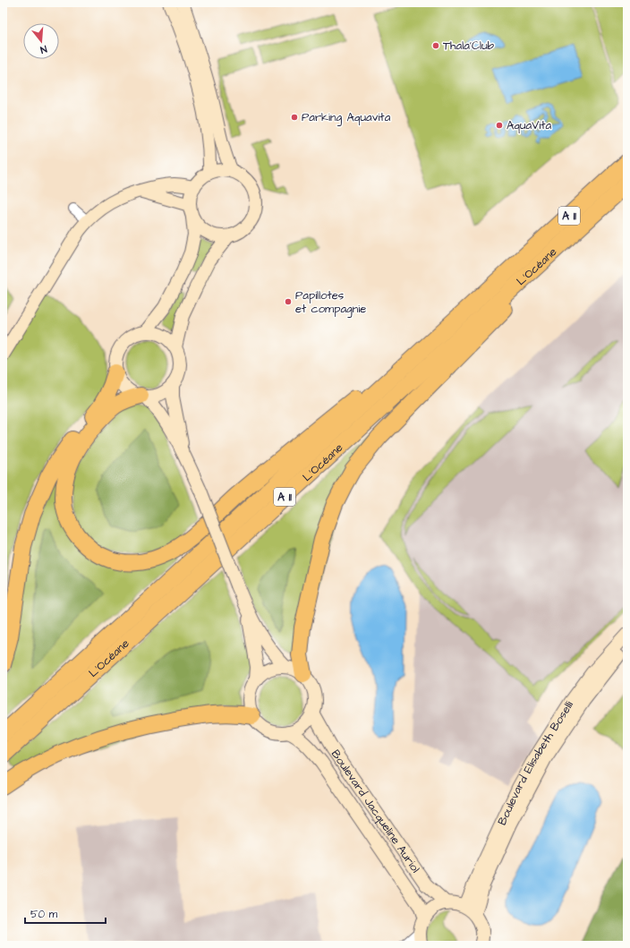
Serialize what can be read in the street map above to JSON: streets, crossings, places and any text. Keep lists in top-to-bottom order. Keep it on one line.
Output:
{"streets":{"highway":["A 11","L’Océane"],"main road":["Boulevard Elisabeth Boselli","Boulevard Jacqueline Auriol"]},"places":["Thala'Club","Parking Aquavita","AquaVita","Papillotes et compagnie"],"scale_bar":"50 m","north":"bottom"}
